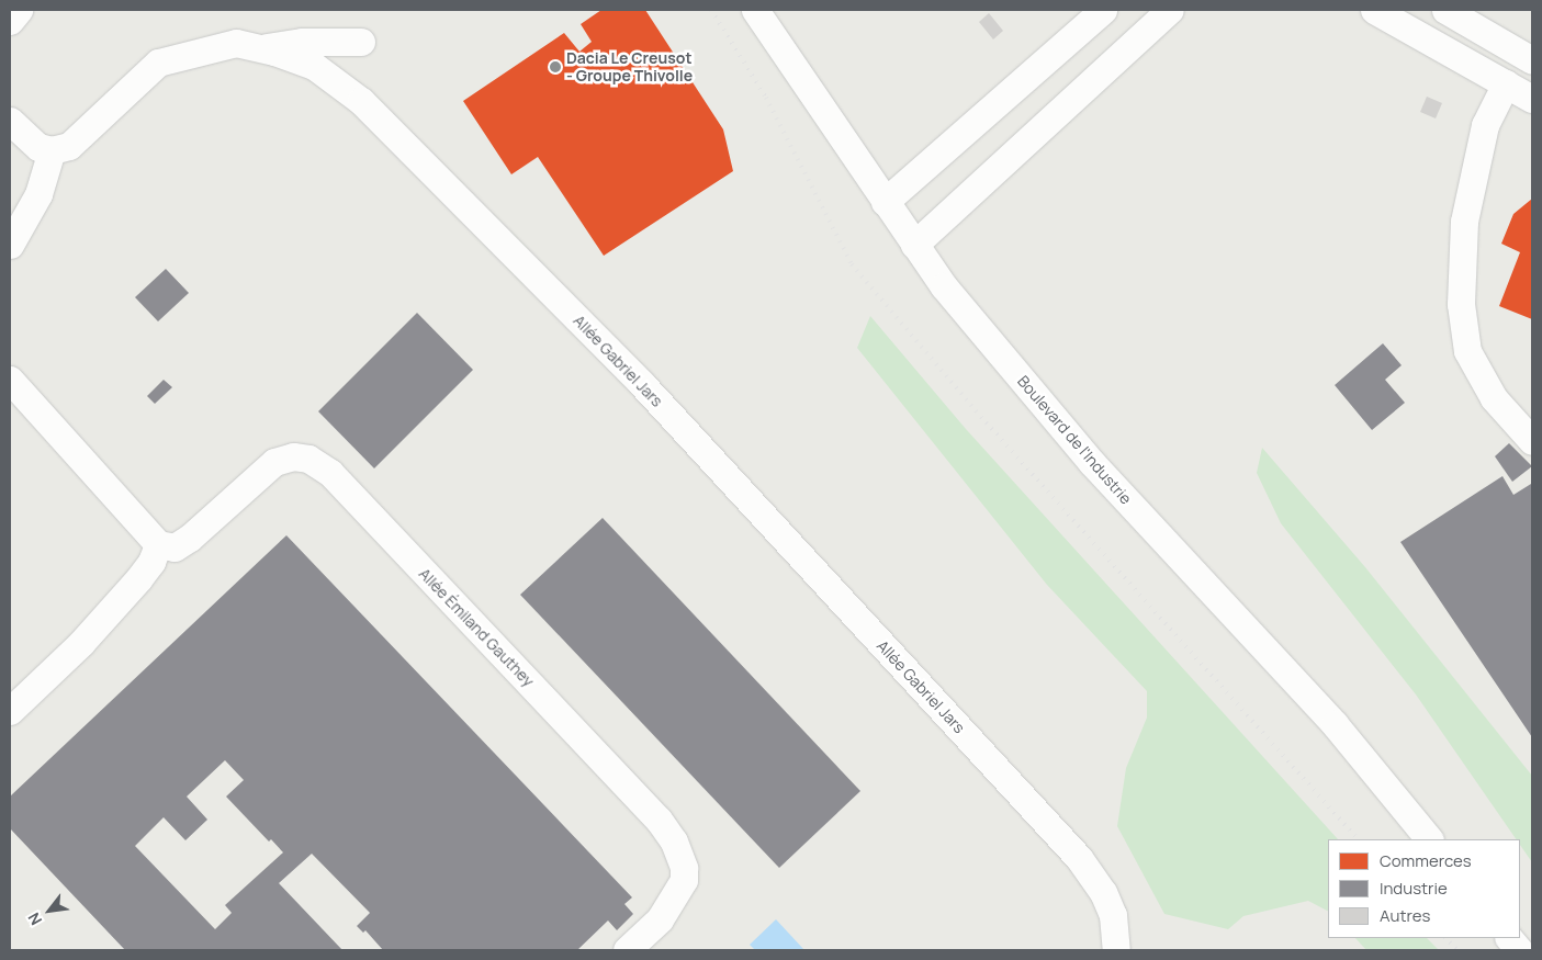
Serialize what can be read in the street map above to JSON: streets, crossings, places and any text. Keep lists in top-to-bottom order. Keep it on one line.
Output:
{"streets":{"street":["Allée Gabriel Jars","Boulevard de l'Industrie","Allée Émiland Gauthey"]},"places":["Dacia Le Creusot - Groupe Thivolle"],"legend":["Commerces","Industrie","Autres"],"north":"bottom left"}
